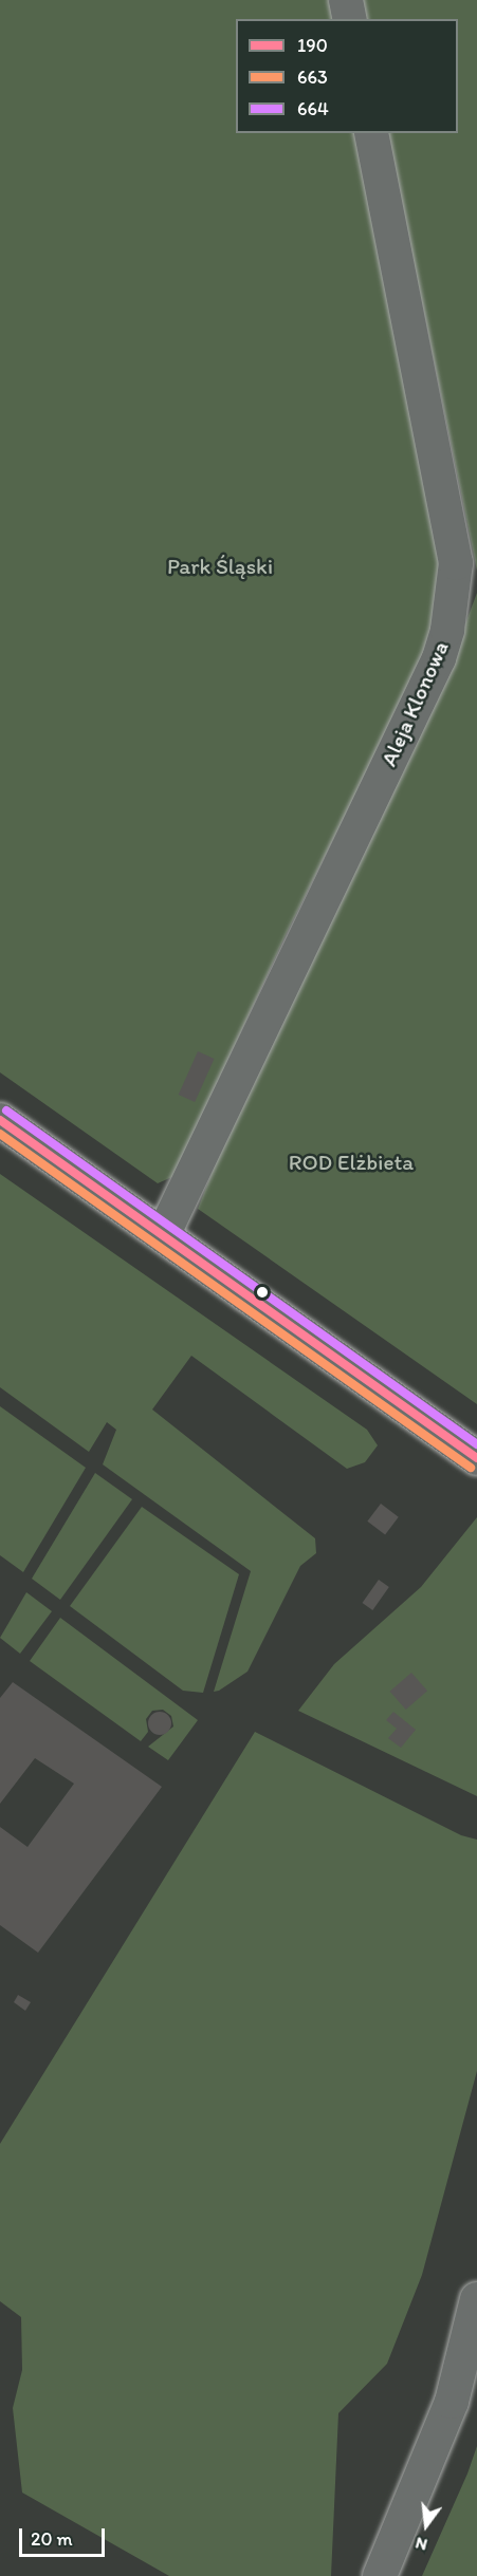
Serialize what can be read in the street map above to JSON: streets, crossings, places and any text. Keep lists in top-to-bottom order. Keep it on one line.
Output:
{"streets":{"street":["Aleja Klonowa"]},"parks":["Park Śląski","ROD Elżbieta"],"lines":["transit line 664","transit line 190","transit line 663"],"legend":["190","663","664"],"scale_bar":"20 m","north":"bottom"}
